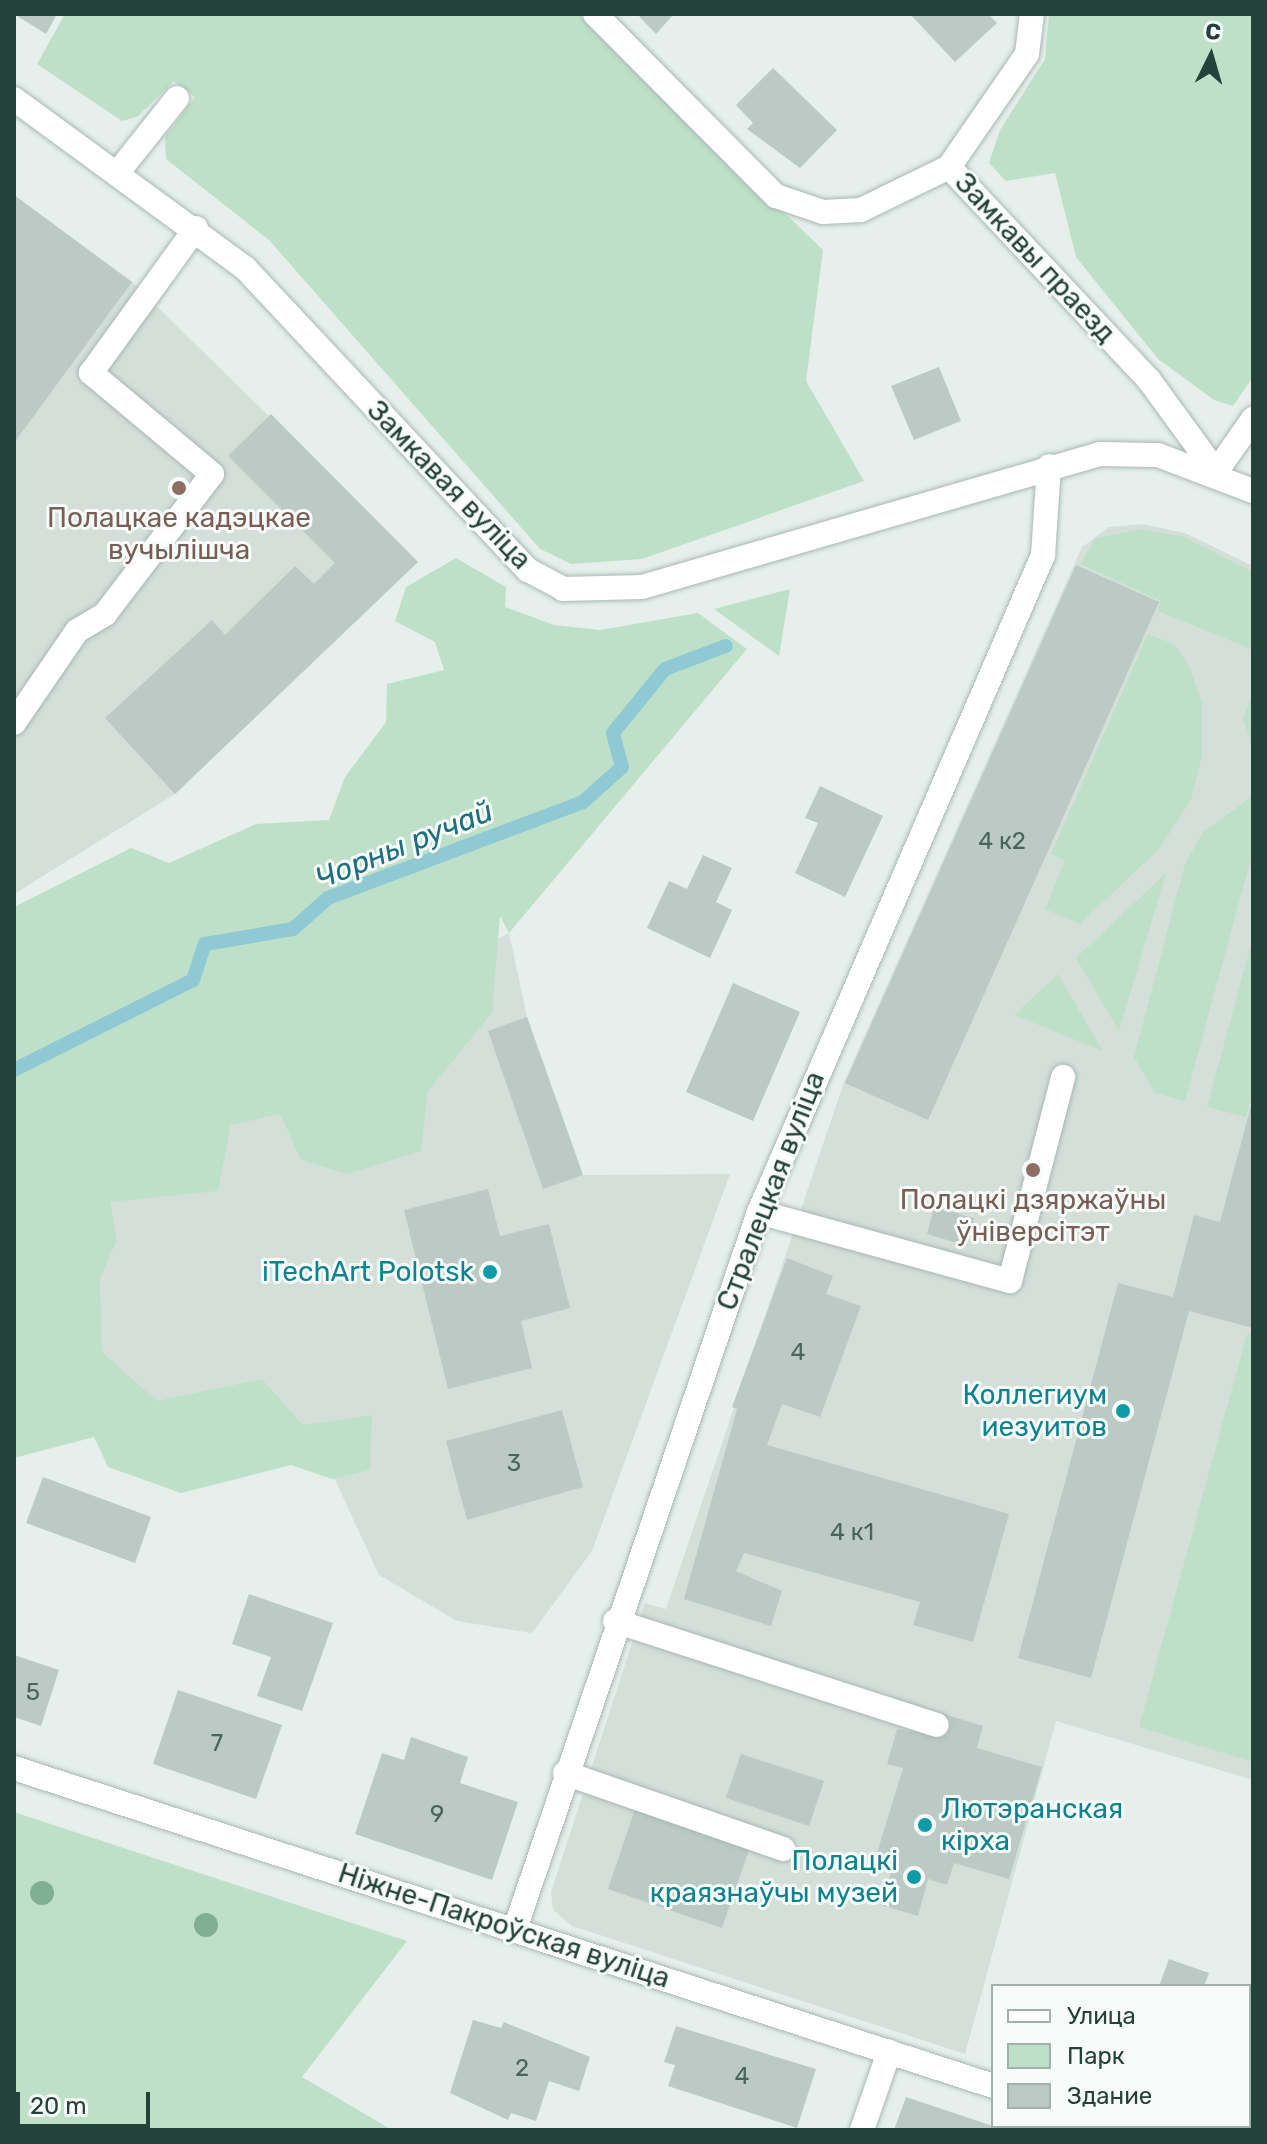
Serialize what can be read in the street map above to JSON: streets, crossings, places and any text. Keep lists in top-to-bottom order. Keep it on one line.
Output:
{"streets":{"street":["Замкавы праезд","Замкавая вуліца","Стралецкая вуліца","Ніжне-Пакроўская вуліца"]},"crossings":[["Замкавы праезд","Замкавая вуліца"],["Замкавая вуліца","Стралецкая вуліца"],["Стралецкая вуліца","Ніжне-Пакроўская вуліца"]],"water":["Чорны ручай"],"places":["Полацкае кадэцкае вучылішча","Полацкі дзяржаўны ўніверсітэт","iTechArt Polotsk","Коллегиум иезуитов","Лютэранская кірха","Полацкі краязнаўчы музей"],"house_numbers":["4 к2","4","3","4 к1","5","7","9","2","4"],"legend":["Улица","Парк","Здание"],"scale_bar":"20 m","north":"top"}
